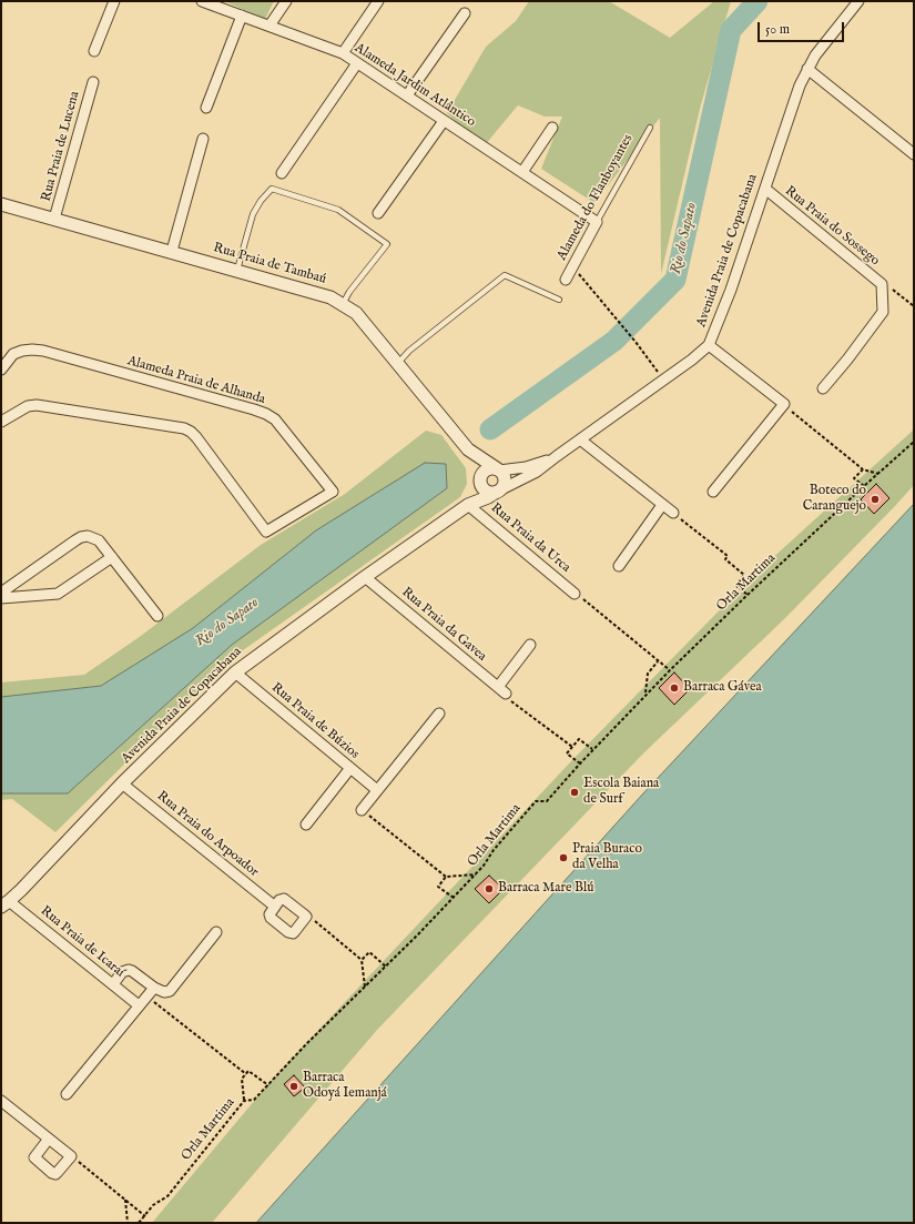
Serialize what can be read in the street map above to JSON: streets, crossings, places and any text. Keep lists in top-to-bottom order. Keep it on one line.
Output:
{"streets":{"street":["Alameda Jardim Atlântico","Rua Praia de Lucena","Alameda do Flanboyantes","Rua Praia do Sossego","Avenida Praia de Copacabana","Rua Praia de Tambaú","Alameda Praia de Alhanda","Rua Praia da Urca","Rua Praia da Gavea","Rua Praia de Búzios","Rua Praia do Arpoador","Rua Praia de Icaraí"],"path":["Orla Martima"]},"crossings":[["Alameda Jardim Atlântico","Alameda do Flanboyantes"],["Rua Praia de Lucena","Rua Praia de Tambaú"],["Rua Praia do Sossego","Avenida Praia de Copacabana"],["Avenida Praia de Copacabana","Rua Praia de Tambaú"],["Avenida Praia de Copacabana","Rua Praia da Urca"],["Avenida Praia de Copacabana","Rua Praia da Gavea"],["Avenida Praia de Copacabana","Rua Praia de Búzios"],["Avenida Praia de Copacabana","Rua Praia do Arpoador"],["Avenida Praia de Copacabana","Rua Praia de Icaraí"]],"water":["Rio do Sapato"],"places":["Boteco do Caranguejo","Barraca Gávea","Escola Baiana de Surf","Praia Buraco da Velha","Barraca Mare Blú","Barraca Odoyá Iemanjá"],"scale_bar":"50 m"}
